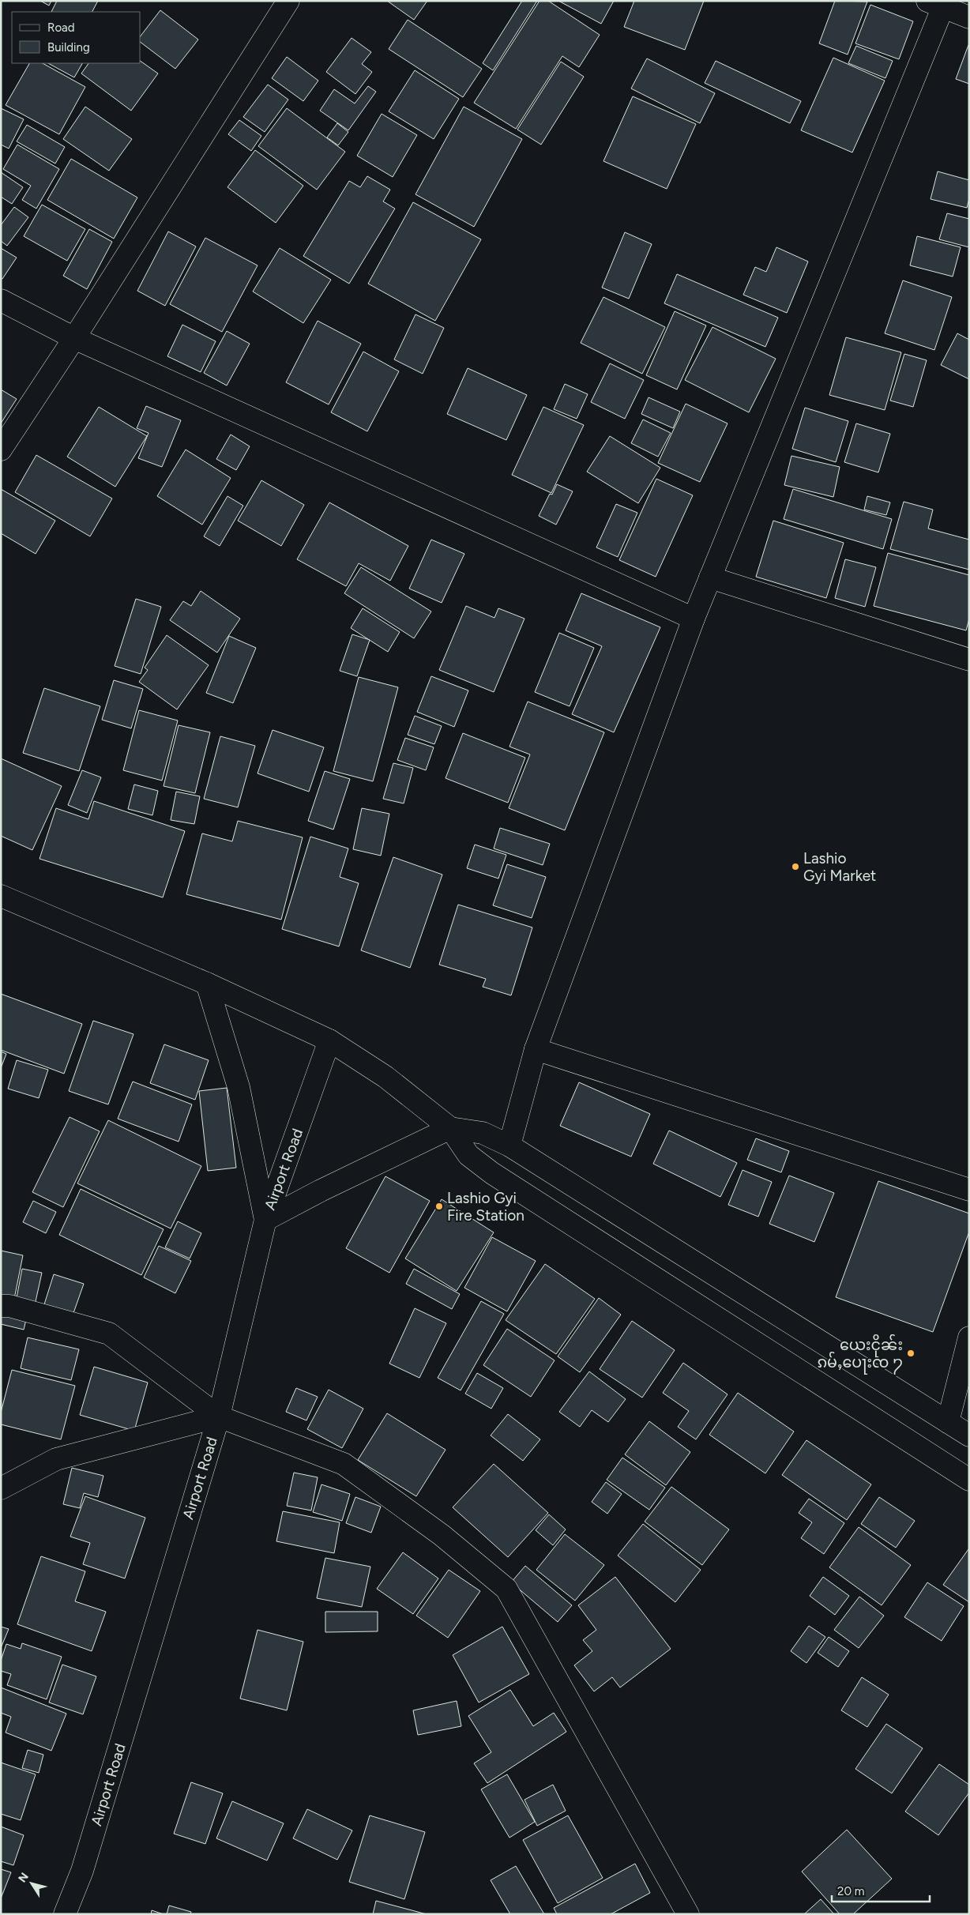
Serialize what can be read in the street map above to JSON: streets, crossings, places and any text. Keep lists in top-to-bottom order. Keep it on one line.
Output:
{"streets":{"street":["Airport Road"]},"places":["Lashio Gyi Market","Lashio Gyi Fire Station","ယေးငိုၼ်း ၵမ်ႇပေႃးၸ ႒"],"legend":["Road","Building"],"scale_bar":"20 m","north":"top left"}
